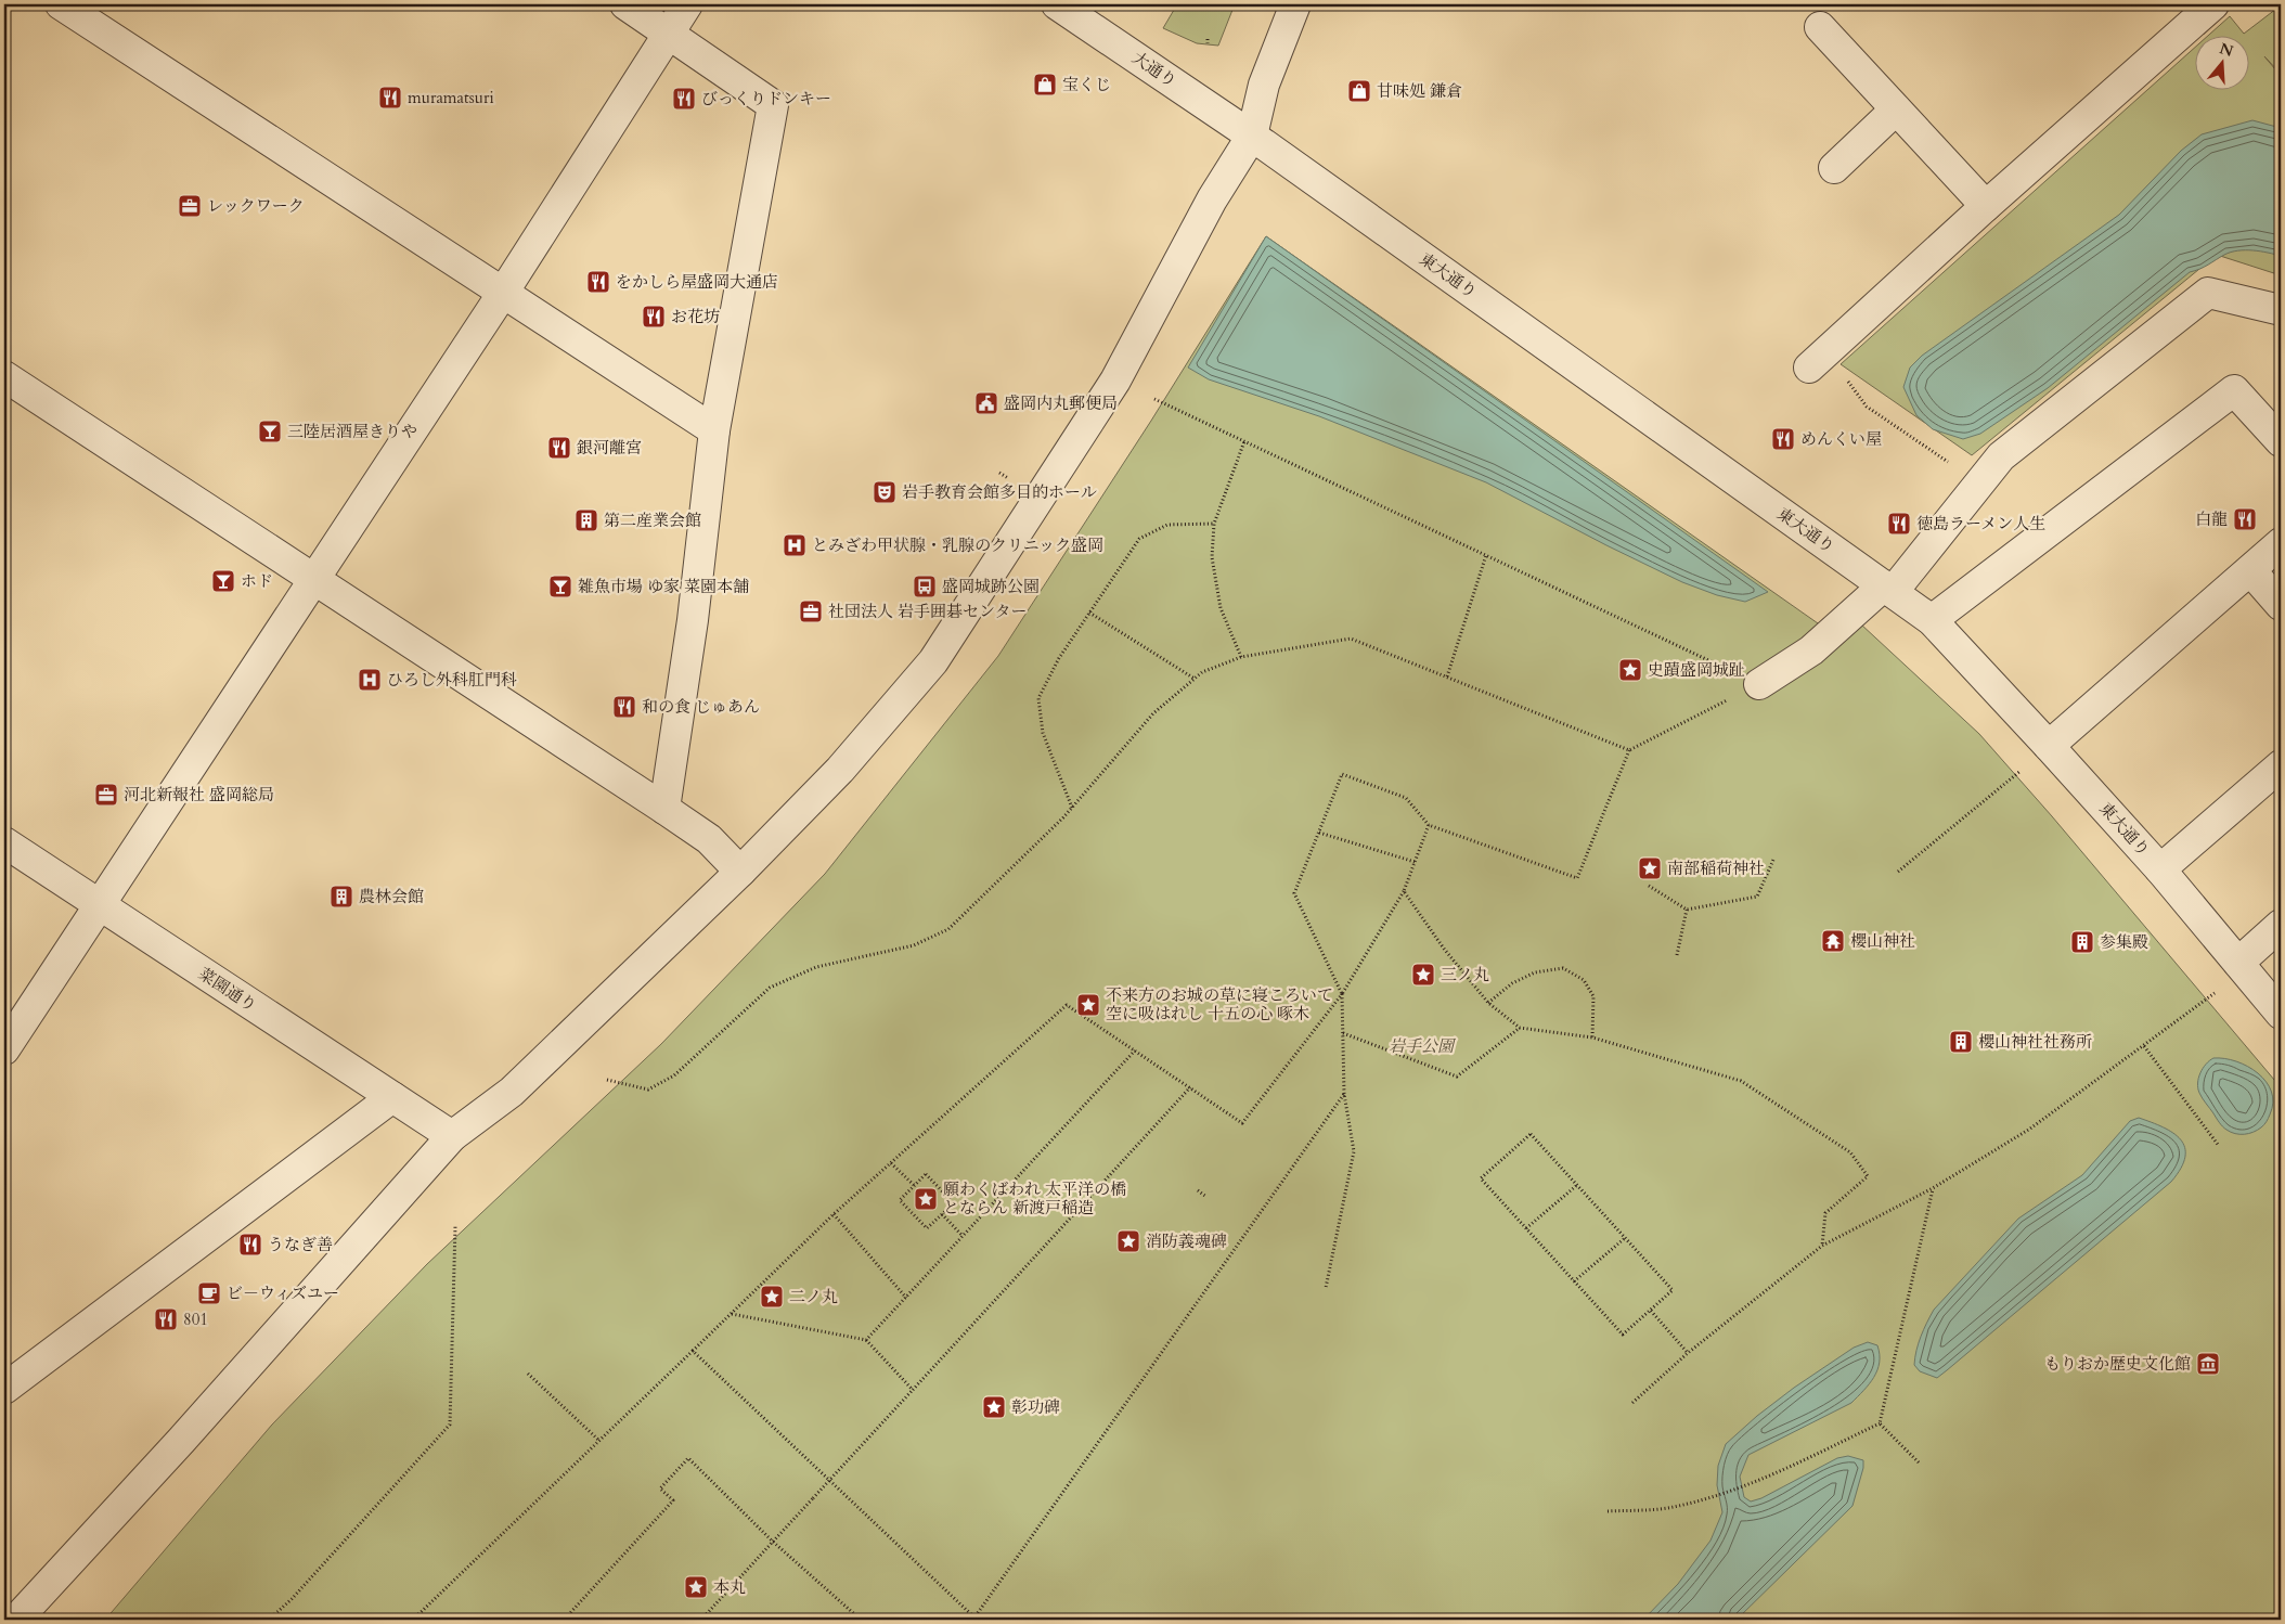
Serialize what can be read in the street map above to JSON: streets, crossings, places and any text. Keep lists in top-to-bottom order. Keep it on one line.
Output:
{"streets":{"street":["大通り","東大通り","菜園通り"]},"crossings":[["大通り","東大通り"]],"parks":["岩手公園"],"places":{"shop":["宝くじ","甘味処 鎌倉"],"restaurant":["muramatsuri","びっくりドンキー","をかしら屋盛岡大通店","お花坊","めんくい屋","銀河離宮","白龍","徳島ラーメン人生","和の食 じゅあん","うなぎ善","801"],"office":["レックワーク","社団法人 岩手囲碁センター","河北新報社 盛岡総局"],"public building":["盛岡内丸郵便局"],"bar":["三陸居酒屋きりや","ホド","雑魚市場 ゆ家 菜園本舗"],"theatre":["岩手教育会館多目的ホール"],"building":["第二産業会館","農林会館","参集殿","櫻山神社社務所"],"hospital":["とみざわ甲状腺・乳腺のクリニック盛岡","ひろし外科肛門科"],"bus stop":["盛岡城跡公園"],"place":["史蹟盛岡城趾","南部稲荷神社","三ノ丸","不来方のお城の草に寝ころいて 空に吸はれし 十五の心 啄木","願わくばわれ 太平洋の橋 とならん 新渡戸稲造","消防義魂碑","二ノ丸","彰功碑","本丸"],"temple":["櫻山神社"],"cafe":["ビ－ウィズユー"],"museum":["もりおか歴史文化館"]},"north":"top"}
